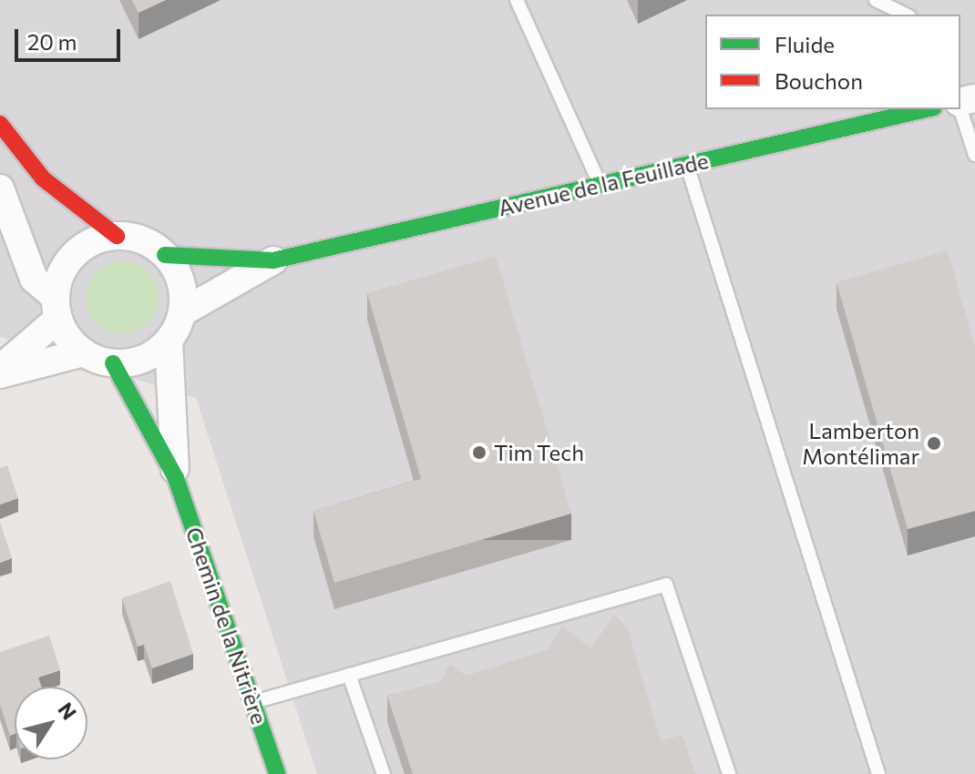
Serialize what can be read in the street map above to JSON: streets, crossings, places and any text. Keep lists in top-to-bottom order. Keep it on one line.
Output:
{"streets":{"street":["Avenue de la Feuillade","Chemin de la Nitrière"]},"crossings":[["Avenue de la Feuillade","Chemin de la Nitrière"]],"places":["Lamberton Montélimar","Tim Tech"],"legend":["Fluide","Bouchon"],"scale_bar":"20 m","north":"top right"}
